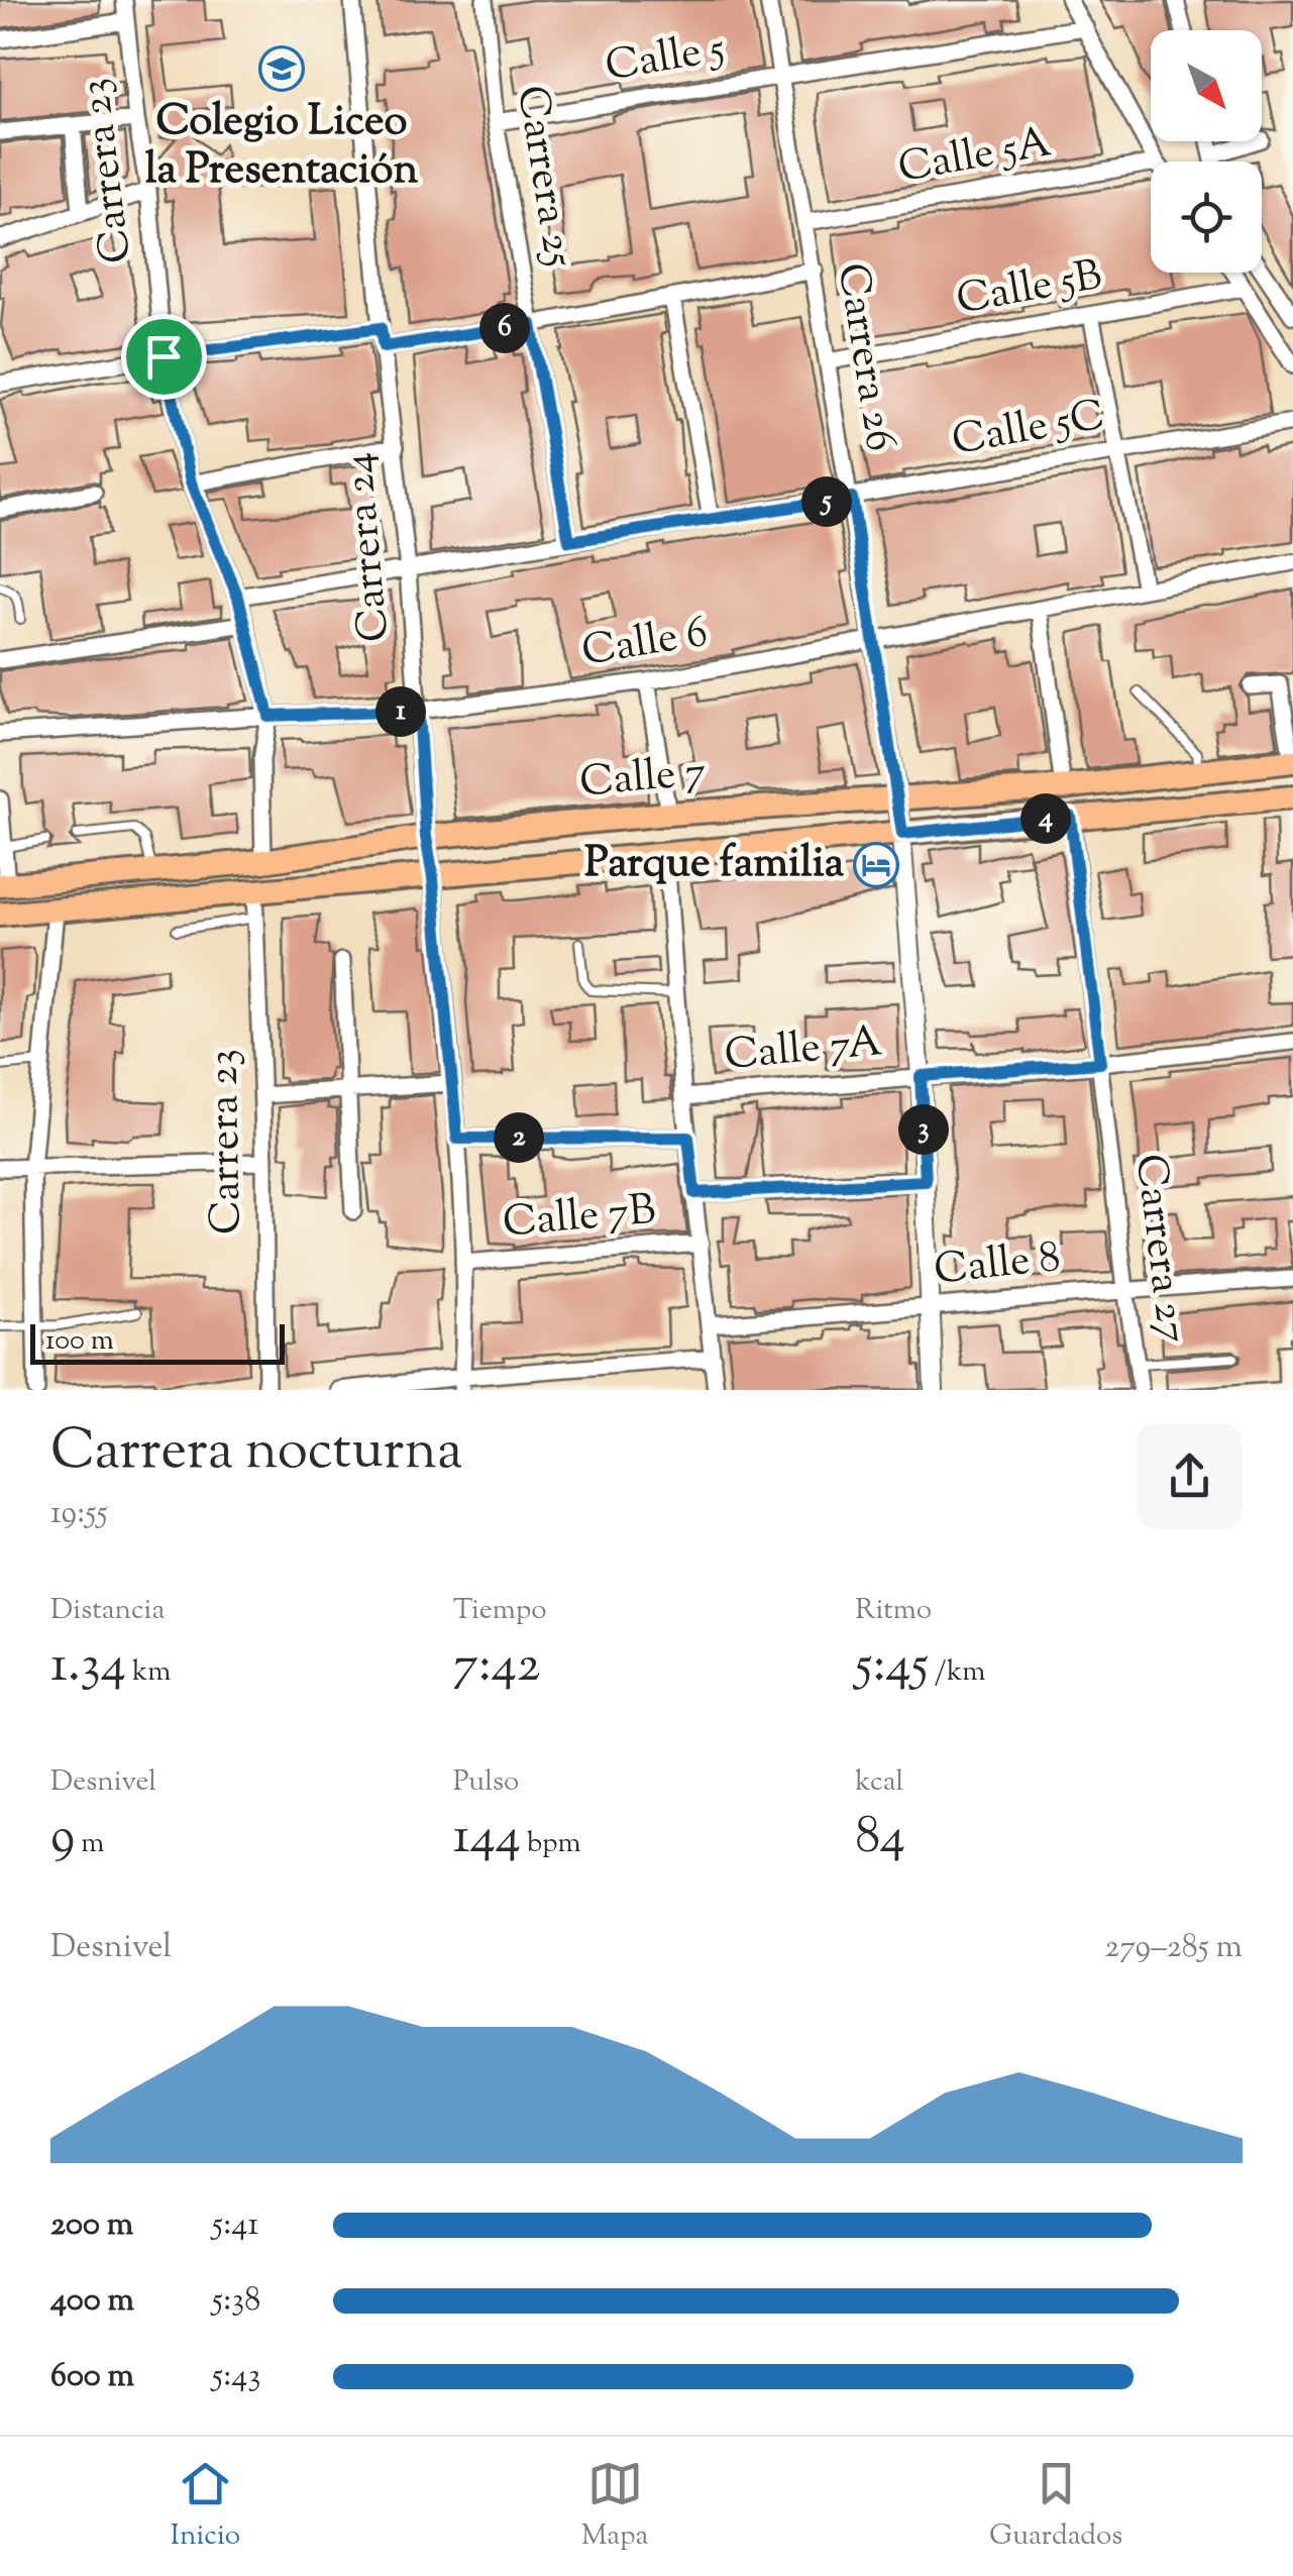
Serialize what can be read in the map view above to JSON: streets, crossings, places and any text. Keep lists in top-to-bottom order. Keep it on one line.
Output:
{"streets":{"main road":["Calle 7"],"street":["Calle 5","Calle 5A","Carrera 23","Carrera 25","Calle 5B","Carrera 26","Calle 5C","Carrera 24","Calle 6","Calle 7A","Calle 7B","Carrera 27","Calle 8"]},"crossings":[["Calle 5","Carrera 25"],["Calle 5","Carrera 26"],["Calle 5A","Carrera 26"],["Carrera 23","Calle 5C"],["Carrera 23","Calle 6"],["Carrera 23","Calle 7"],["Carrera 25","Calle 5C"],["Calle 5B","Carrera 26"],["Carrera 26","Calle 5C"],["Carrera 26","Calle 6"],["Carrera 26","Calle 7"],["Carrera 26","Calle 7A"],["Carrera 26","Calle 7B"],["Carrera 26","Calle 8"],["Calle 5C","Carrera 24"],["Carrera 24","Calle 6"],["Carrera 24","Calle 7"],["Carrera 24","Calle 7B"],["Calle 7","Carrera 27"],["Calle 7A","Carrera 27"],["Carrera 27","Calle 8"]],"places":{"school or university":["Colegio Liceo la Presentación"],"hotel":["Parque familia"]},"scale_bar":"100 m","north":"bottom right","page":{"pins":["6","5","1","4","3","2"],"scale":"100 m","heading":["Carrera nocturna","19:55"],"stats":[["Distancia","1.34 km"],["Tiempo","7:42"],["Ritmo","5:45 /km"],["Desnivel","9 m"],["Pulso","144 bpm"],["kcal","84"]],"chart":["Desnivel","279–285 m"],"list":[{"name":"200 m","note":"5:41"},{"name":"400 m","note":"5:38"},{"name":"600 m","note":"5:43"}],"tabs":["Inicio","Mapa","Guardados"]}}
